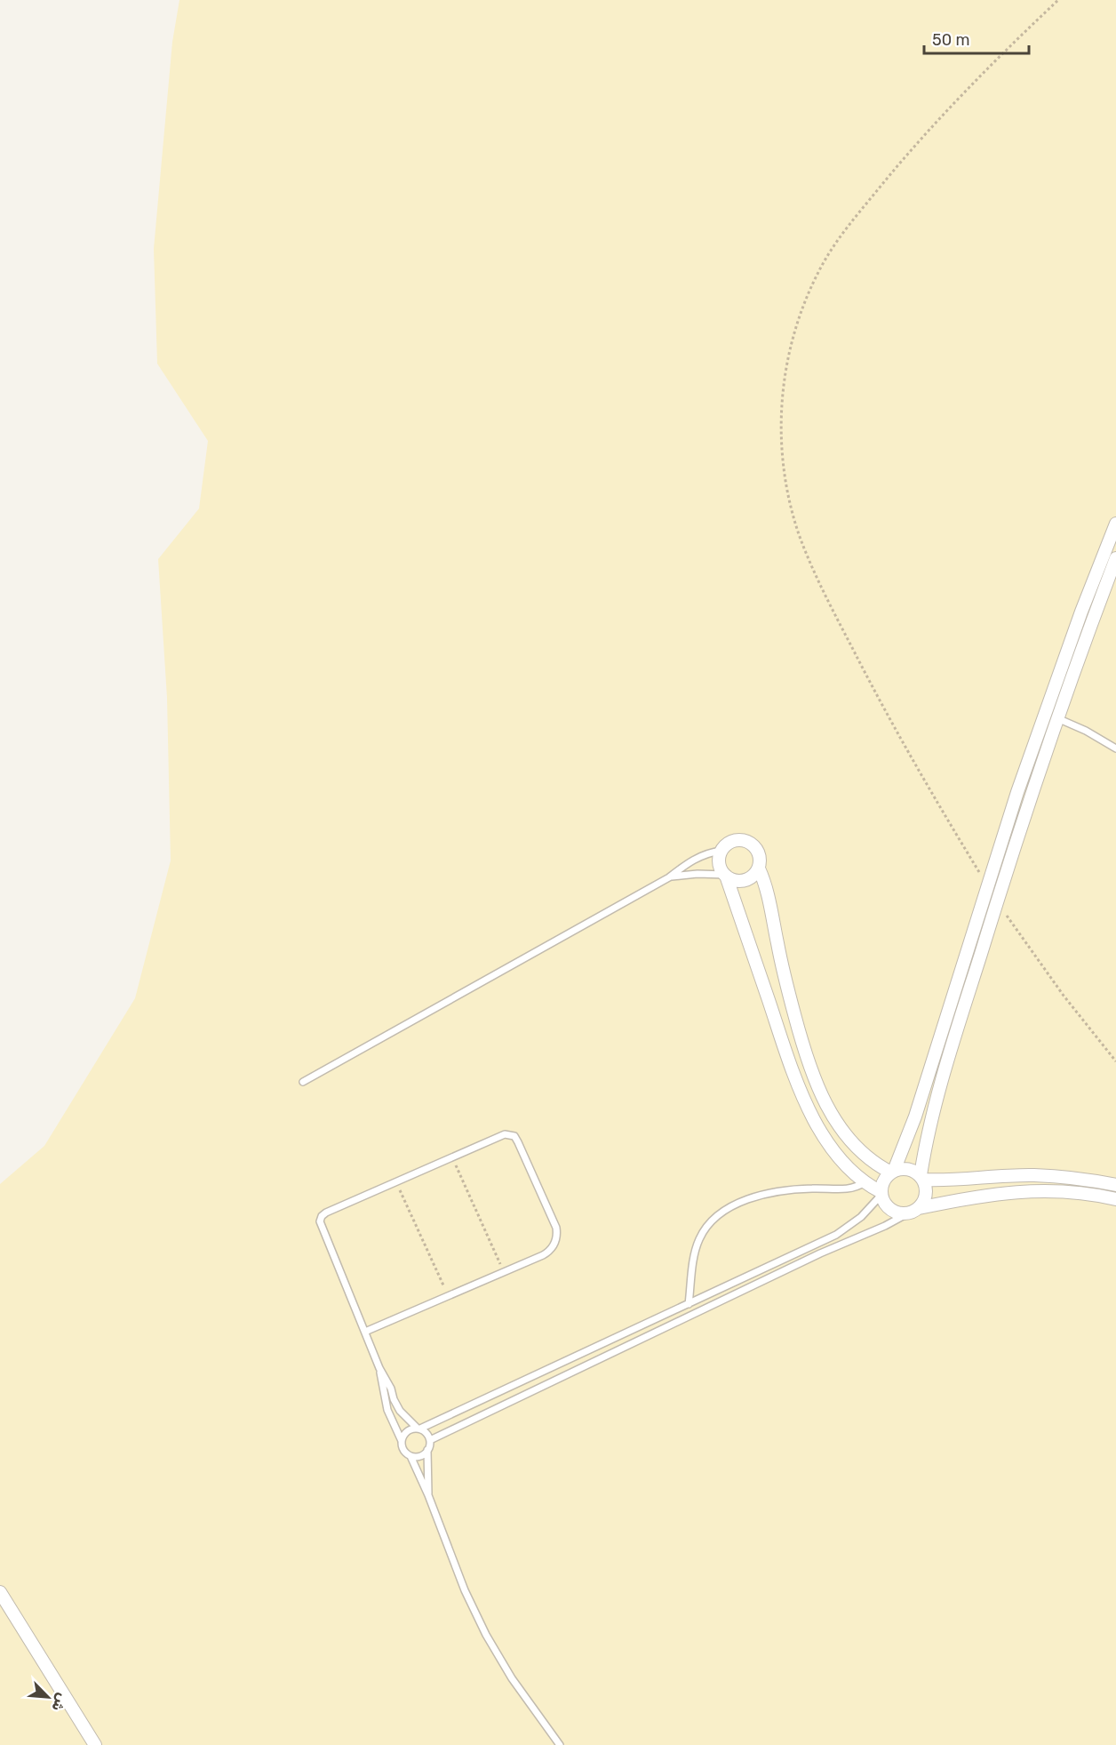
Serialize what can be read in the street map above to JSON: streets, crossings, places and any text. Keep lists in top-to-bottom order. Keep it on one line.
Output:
{"scale_bar":"50 m","north":"bottom right"}
